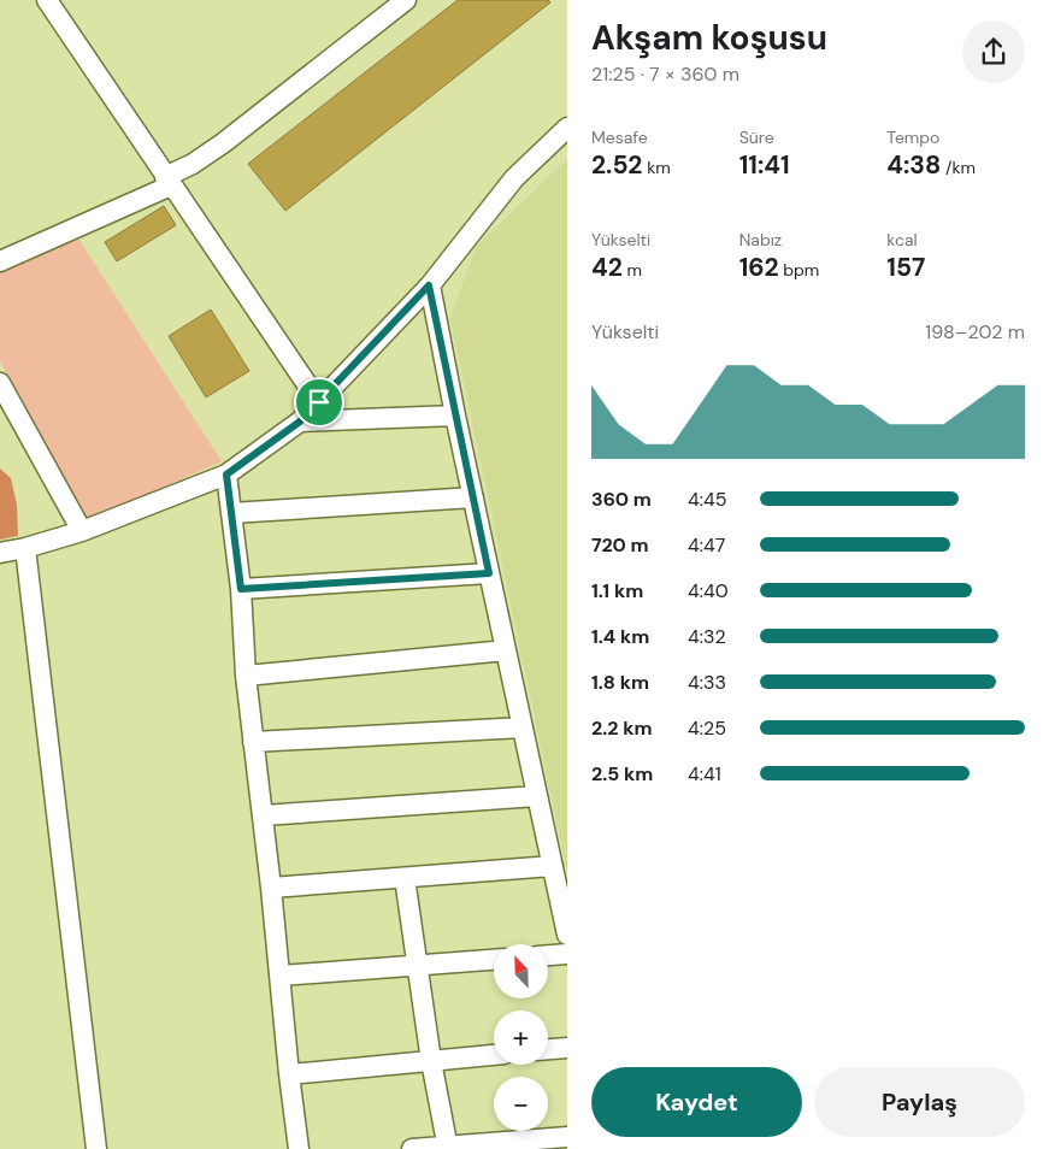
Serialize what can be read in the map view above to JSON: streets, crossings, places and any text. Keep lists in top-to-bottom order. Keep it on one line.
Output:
{"north":"top left","page":{"heading":["Akşam koşusu","21:25 · 7 × 360 m"],"stats":[["Mesafe","2.52 km"],["Süre","11:41"],["Tempo","4:38 /km"],["Yükselti","42 m"],["Nabız","162 bpm"],["kcal","157"]],"chart":["Yükselti","198–202 m"],"list":[{"name":"360 m","note":"4:45"},{"name":"720 m","note":"4:47"},{"name":"1.1 km","note":"4:40"},{"name":"1.4 km","note":"4:32"},{"name":"1.8 km","note":"4:33"},{"name":"2.2 km","note":"4:25"},{"name":"2.5 km","note":"4:41"}],"map_buttons":["+","−"],"buttons":["Kaydet","Paylaş"]}}
